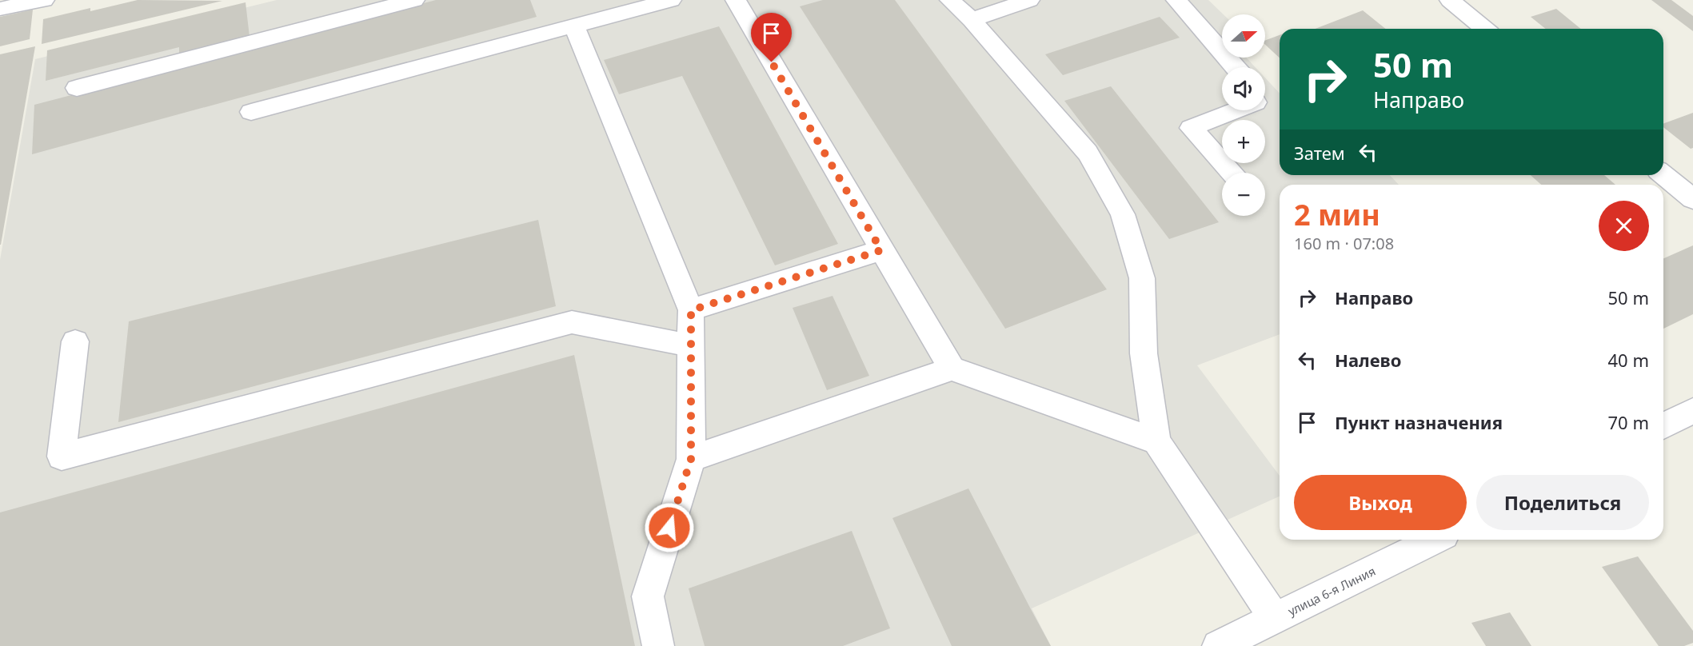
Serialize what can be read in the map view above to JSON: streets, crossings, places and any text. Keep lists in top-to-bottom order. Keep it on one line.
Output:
{"streets":{"street":["улица 6-я Линия"]},"north":"right","page":{"map_buttons":["+","−"],"turn":["50 m","Направо"],"then":"Затем","heading":["2 мин","160 m · 07:08"],"list":[{"name":"Направо","value":"50 m"},{"name":"Налево","value":"40 m"},{"name":"Пункт назначения","value":"70 m"}],"buttons":["Выход","Поделиться"]}}
